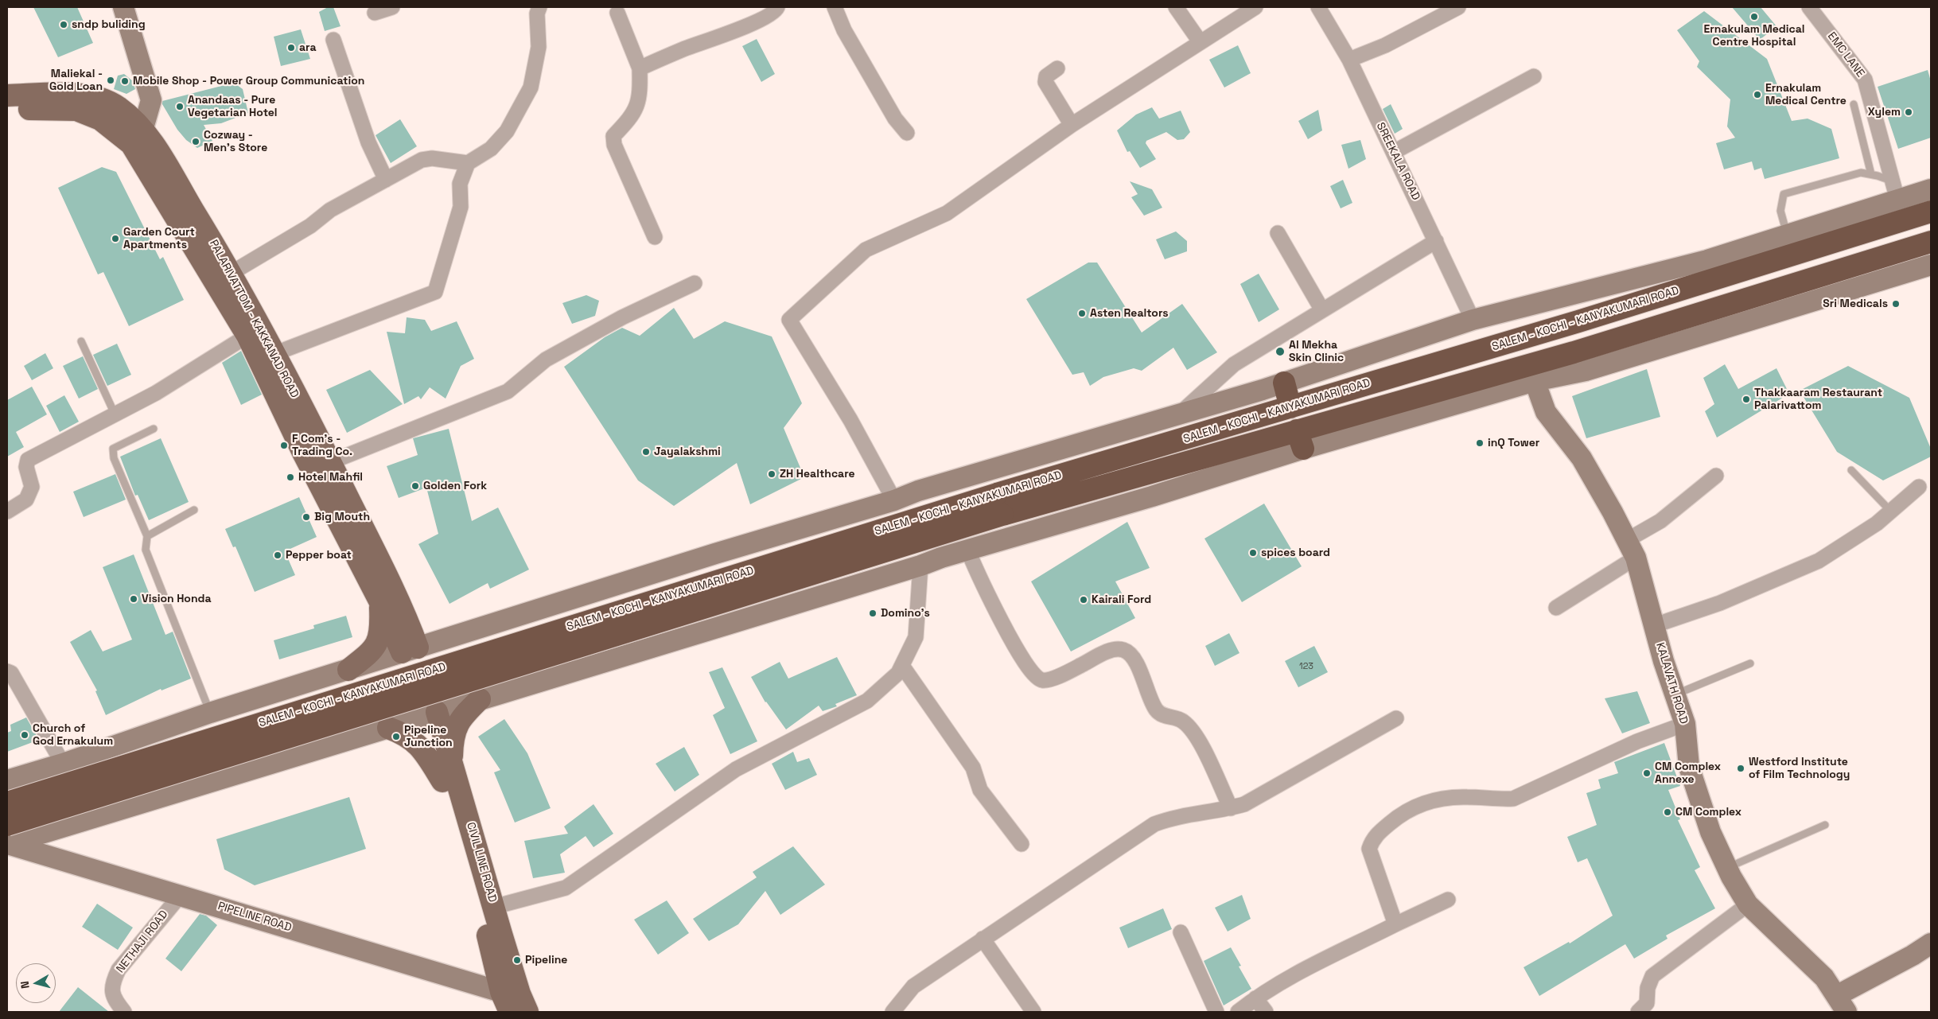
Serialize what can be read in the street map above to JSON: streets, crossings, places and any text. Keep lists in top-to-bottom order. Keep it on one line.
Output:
{"streets":{"highway":["SALEM - KOCHI - KANYAKUMARI ROAD"],"main road":["PALARIVATTOM - KAKKANAD ROAD","CIVIL LINE ROAD"],"street":["EMC LANE","SREEKALA ROAD","KALAVATH ROAD","PIPELINE ROAD","NETHAJI ROAD"]},"crossings":[["SALEM - KOCHI - KANYAKUMARI ROAD","CIVIL LINE ROAD"],["SALEM - KOCHI - KANYAKUMARI ROAD","PIPELINE ROAD"],["CIVIL LINE ROAD","PIPELINE ROAD"],["PIPELINE ROAD","NETHAJI ROAD"]],"places":["Ernakulam Medical Centre Hospital","sndp buliding","ara","Maliekal - Gold Loan","Mobile Shop - Power Group Communication","Ernakulam Medical Centre","Anandaas - Pure Vegetarian Hotel","Xylem","Cozway - Men's Store","Garden Court Apartments","Sri Medicals","Asten Realtors","Al Mekha Skin Clinic","Thakkaaram Restaurant Palarivattom","inQ Tower","F Com's - Trading Co.","Jayalakshmi","ZH Healthcare","Hotel Mahfil","Golden Fork","Big Mouth","spices board","Pepper boat","Vision Honda","Kairali Ford","Domino's","Church of God Ernakulum","Pipeline Junction","Westford Institute of Film Technology","CM Complex Annexe","CM Complex","Pipeline"],"house_numbers":["123"],"north":"left"}
